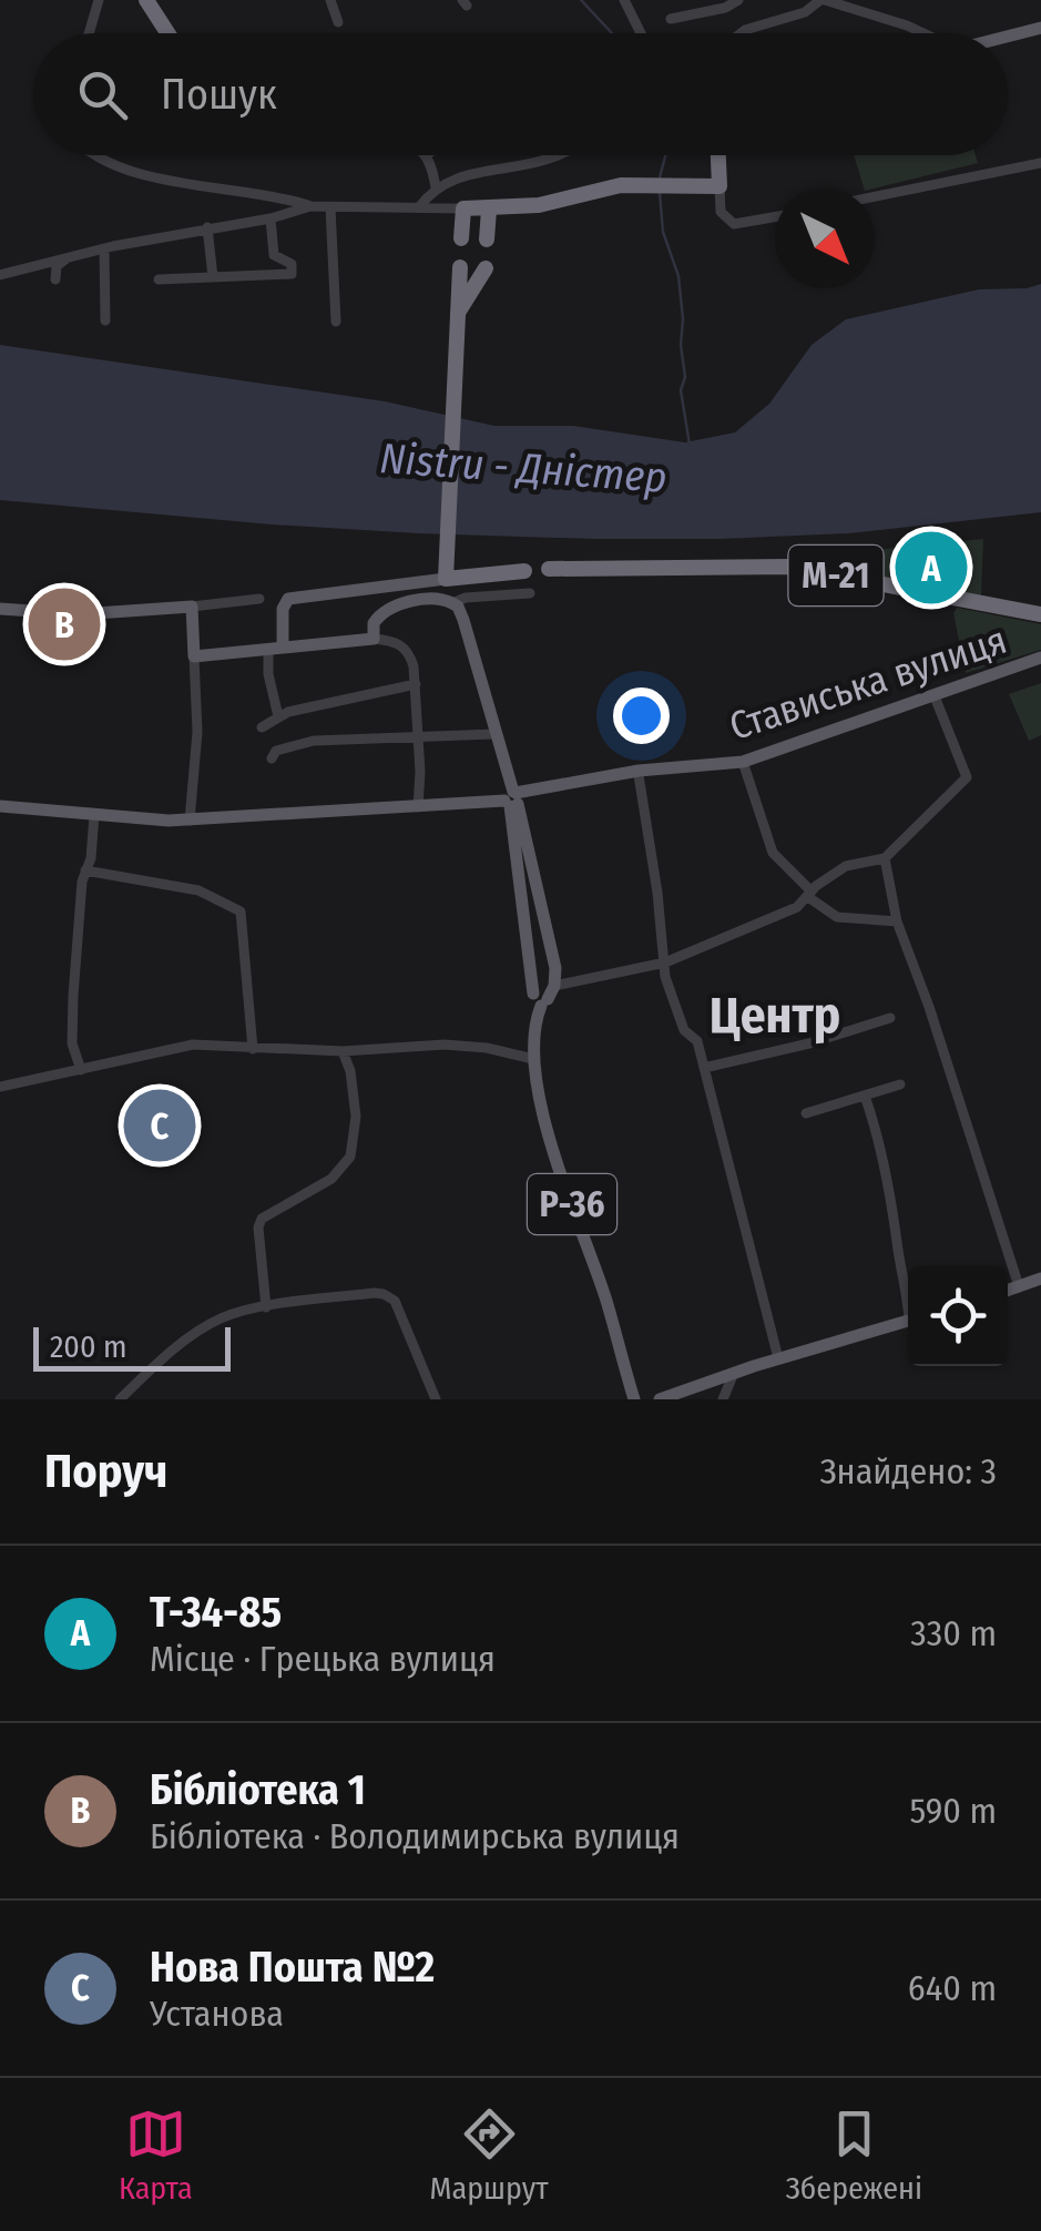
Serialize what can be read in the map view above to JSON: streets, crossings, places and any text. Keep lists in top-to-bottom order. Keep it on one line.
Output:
{"streets":{"highway":["М-21"],"main road":["Стависька вулиця","Р-36"]},"crossings":[["Стависька вулиця","Р-36"]],"districts":["Центр"],"water":["Nistru - Дністер"],"scale_bar":"200 m","north":"bottom right","page":{"search":"Пошук","pins":["A","B","C"],"scale":"200 m","heading":["Поруч","Знайдено: 3"],"list":[{"mark":"A","name":"Т-34-85","note":"Місце · Грецька вулиця","value":"330 m"},{"mark":"B","name":"Бібліотека 1","note":"Бібліотека · Володимирська вулиця","value":"590 m"},{"mark":"C","name":"Нова Пошта №2","note":"Установа","value":"640 m"}],"nav":["Карта","Маршрут","Збережені"]}}
